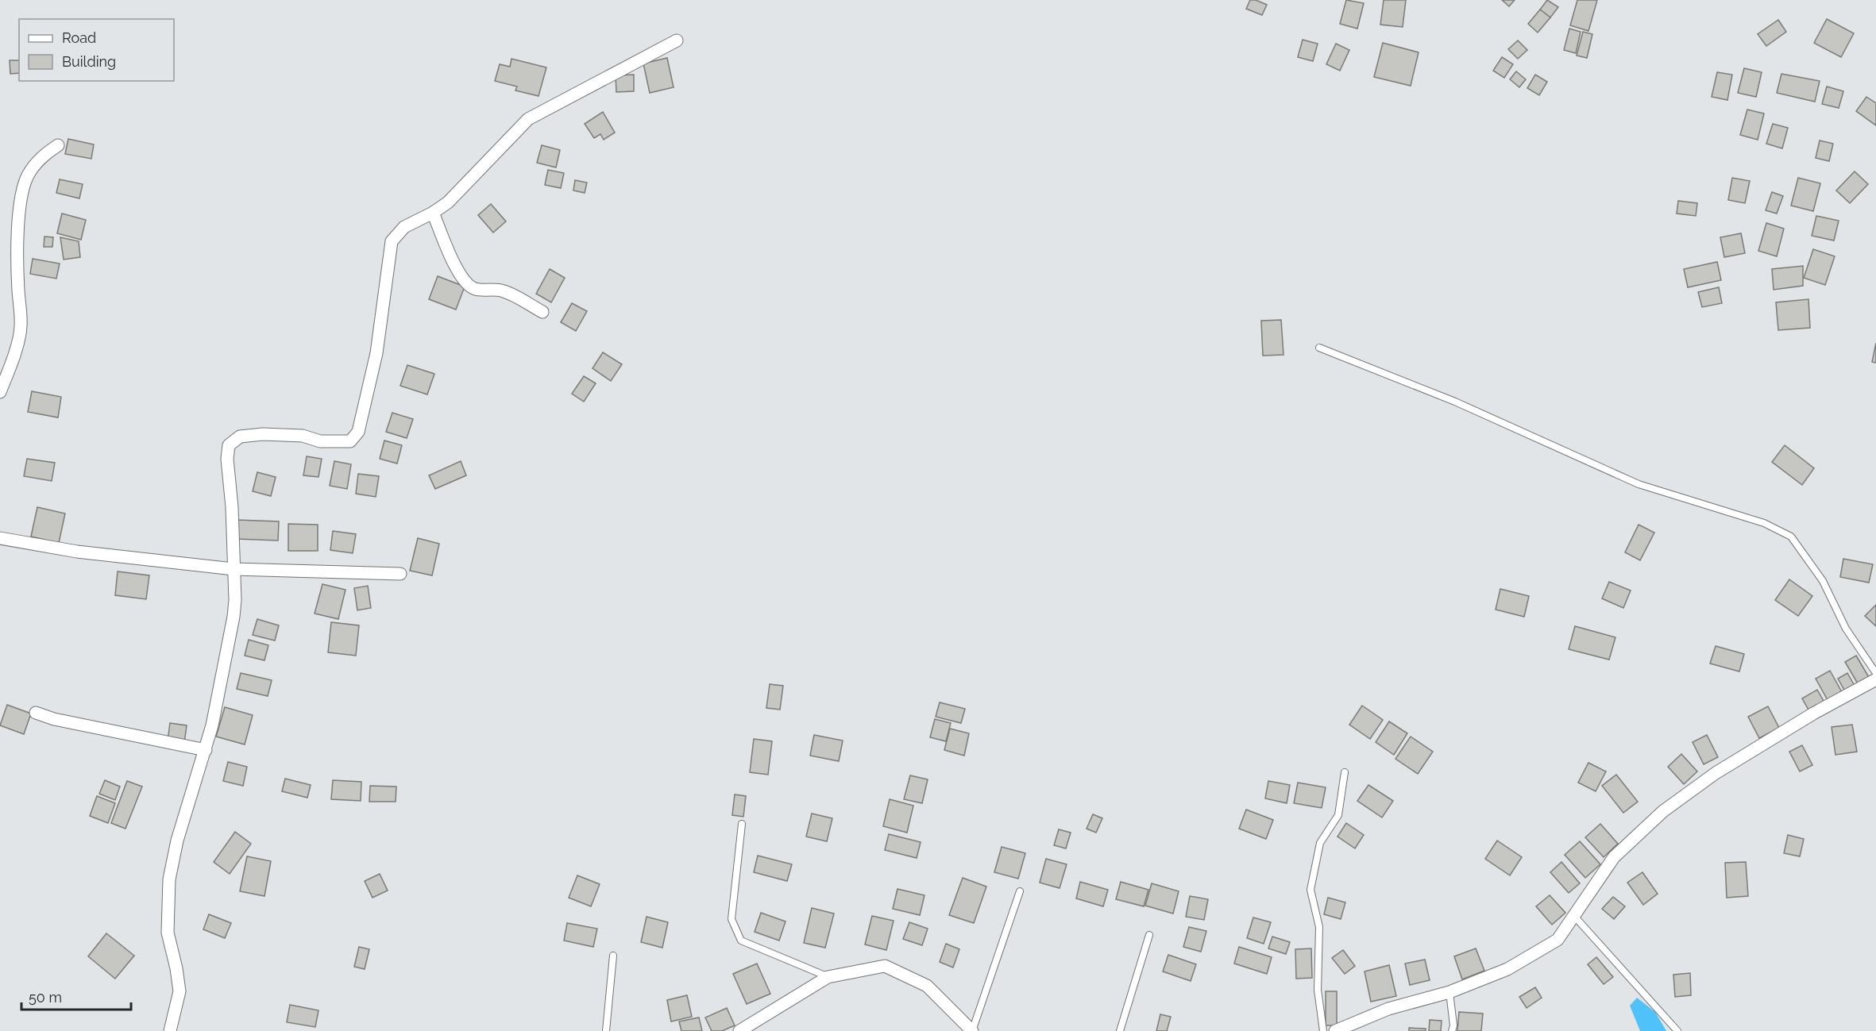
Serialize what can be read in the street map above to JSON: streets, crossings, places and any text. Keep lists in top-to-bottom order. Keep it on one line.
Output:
{"legend":["Road","Building"],"scale_bar":"50 m"}
